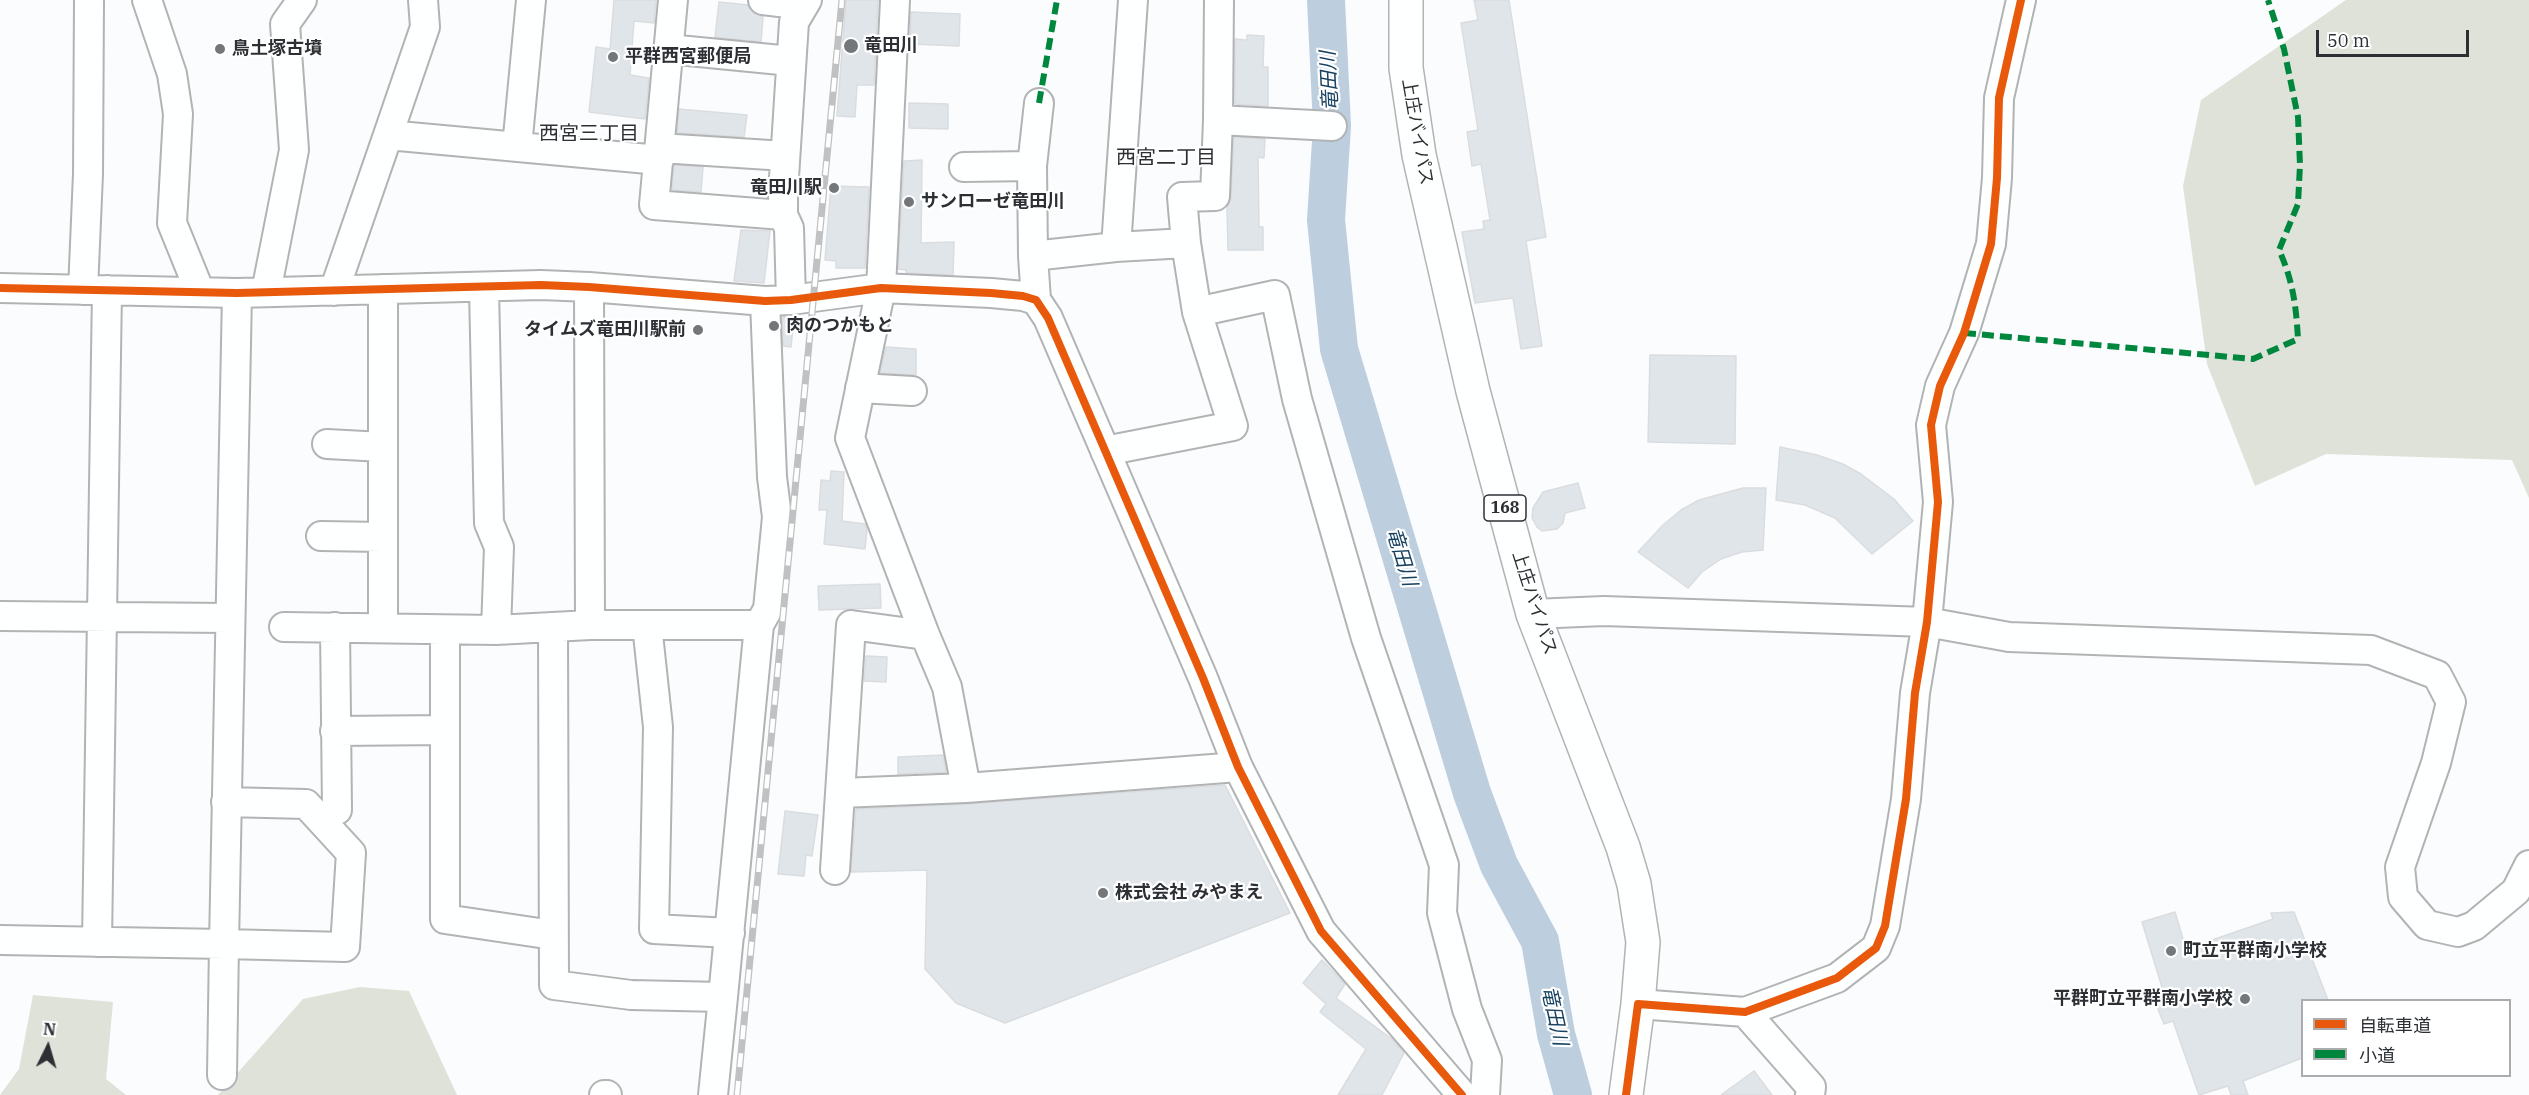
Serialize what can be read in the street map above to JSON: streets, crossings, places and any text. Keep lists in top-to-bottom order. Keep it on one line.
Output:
{"streets":{"highway":["上庄バイパス","168"]},"districts":["西宮三丁目","西宮二丁目"],"water":["竜田川"],"places":["竜田川","鳥土塚古墳","平群西宮郵便局","竜田川駅","サンローゼ竜田川","肉のつかもと","タイムズ竜田川駅前","株式会社 みやまえ","町立平群南小学校","平群町立平群南小学校"],"legend":["自転車道","小道"],"scale_bar":"50 m","north":"top"}
